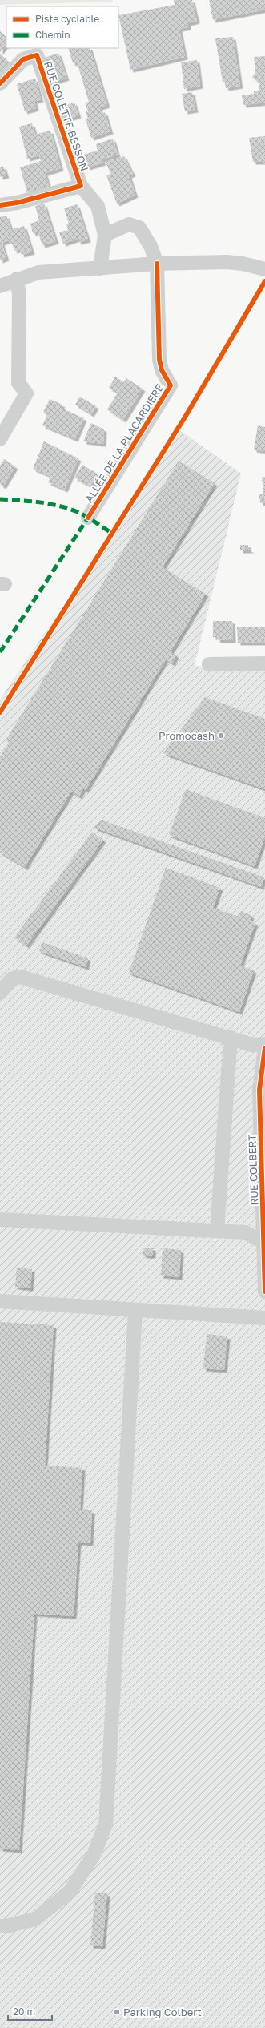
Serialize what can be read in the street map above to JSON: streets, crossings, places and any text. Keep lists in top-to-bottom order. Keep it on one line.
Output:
{"streets":{"street":["RUE COLETTE BESSON","ALLÉE DE LA PLACARDIÈRE","RUE COLBERT"]},"places":["Promocash","Parking Colbert"],"legend":["Piste cyclable","Chemin"],"scale_bar":"20 m"}
